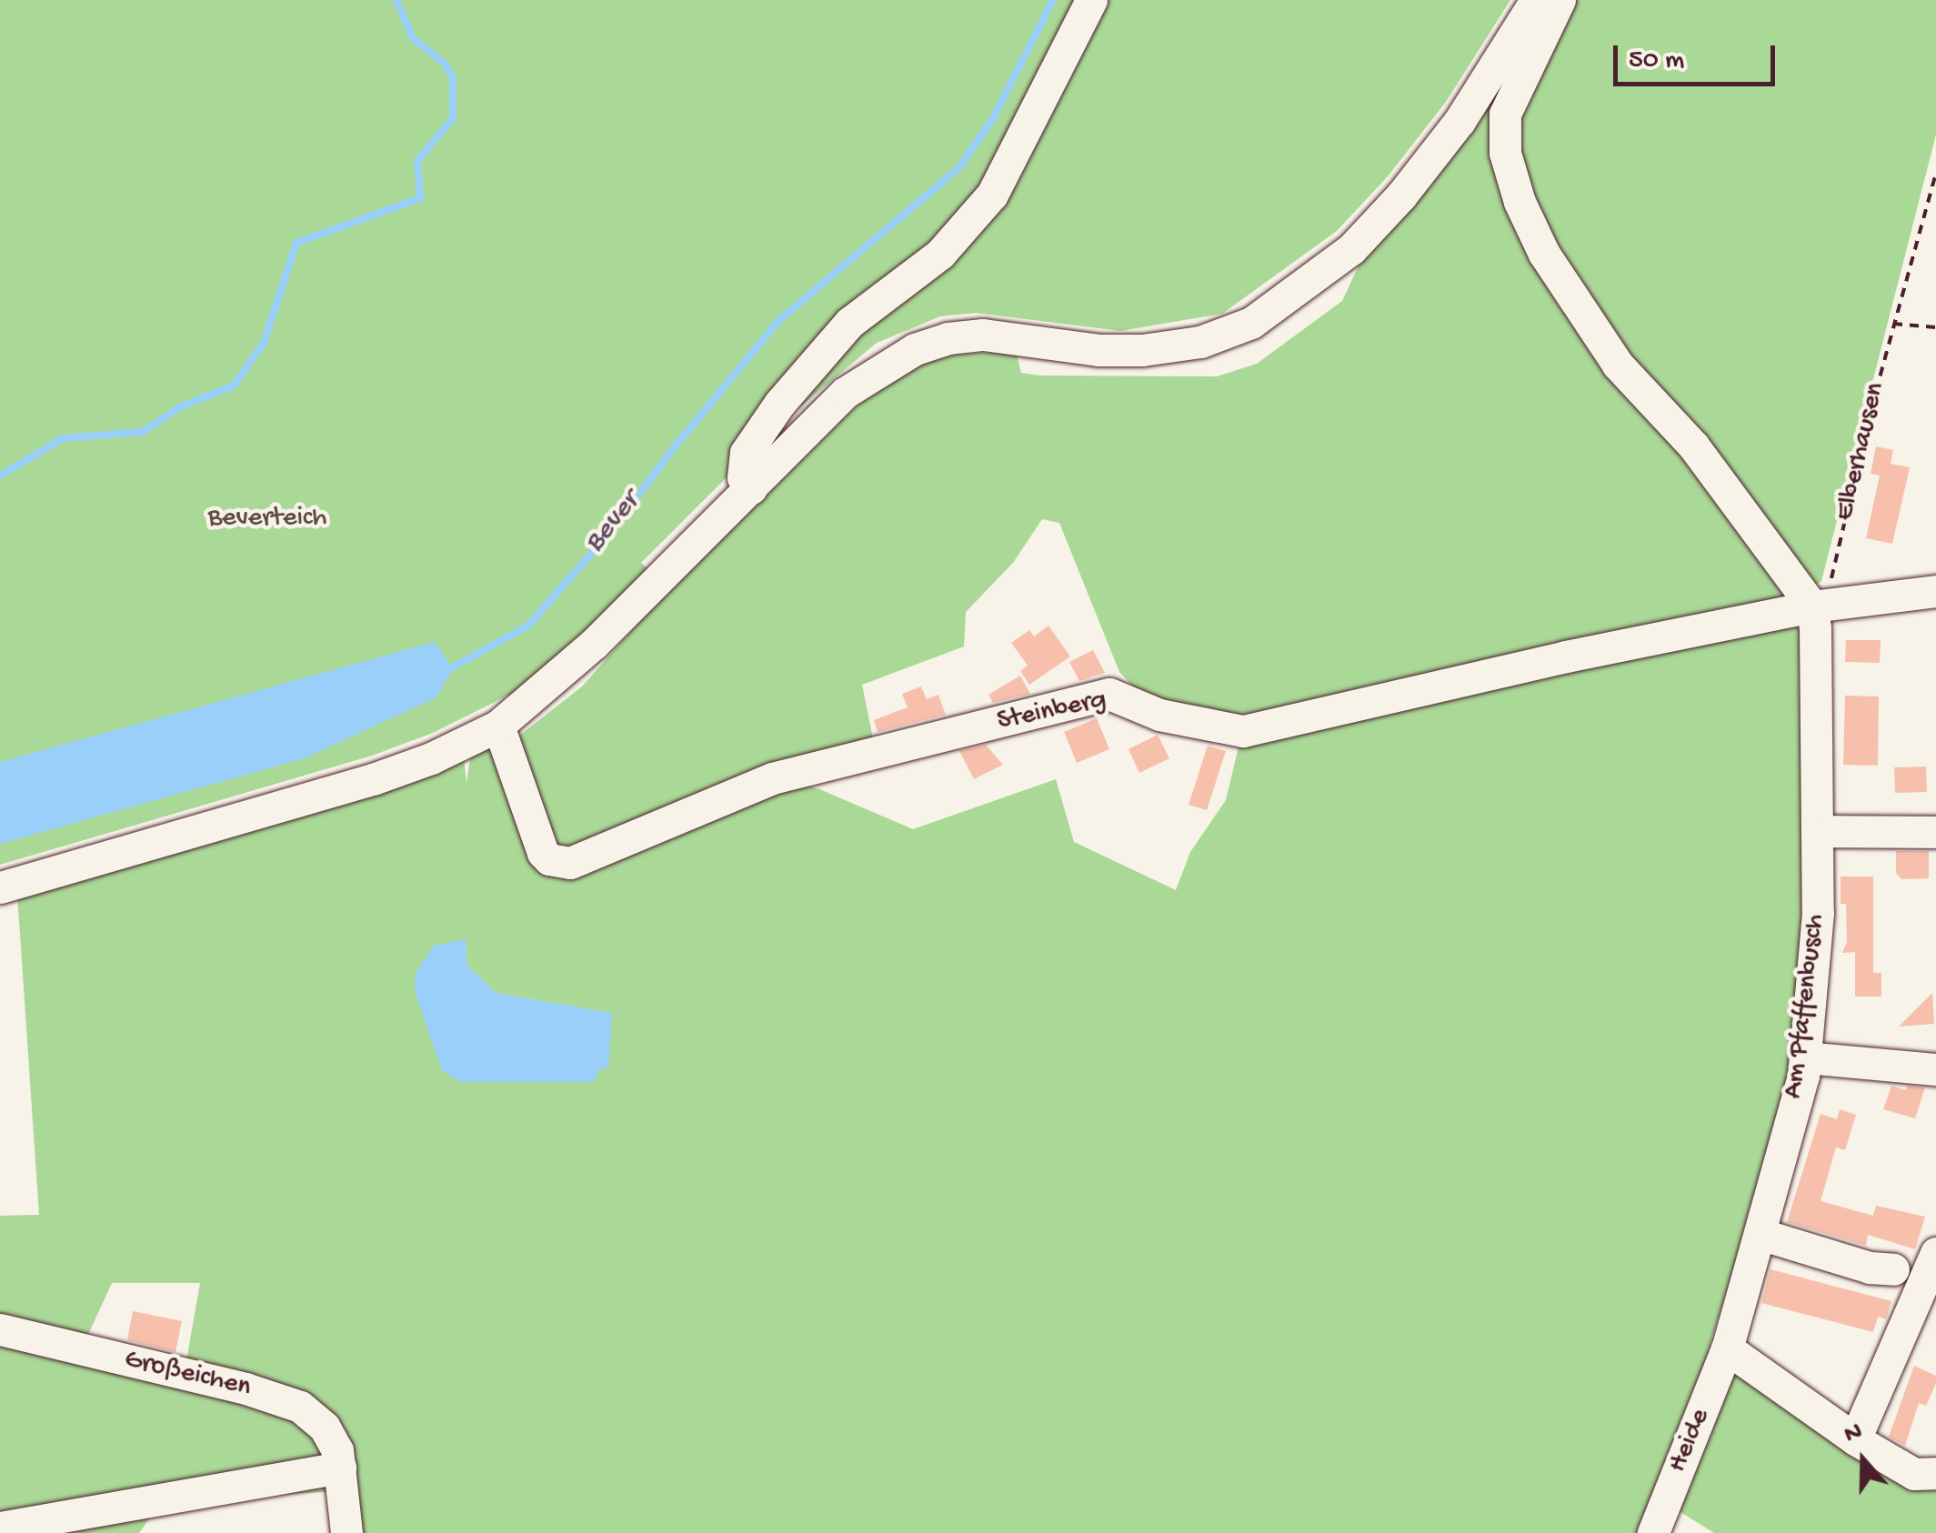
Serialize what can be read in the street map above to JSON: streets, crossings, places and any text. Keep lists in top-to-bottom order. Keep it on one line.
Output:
{"streets":{"street":["Steinberg","Am Pfaffenbusch","Großeichen","Heide"],"path":["Elberhausen"]},"crossings":[["Elberhausen","Steinberg"],["Elberhausen","Am Pfaffenbusch"],["Steinberg","Am Pfaffenbusch"],["Am Pfaffenbusch","Heide"]],"water":["Bever"],"parks":["Beverteich"],"scale_bar":"50 m","north":"top"}
